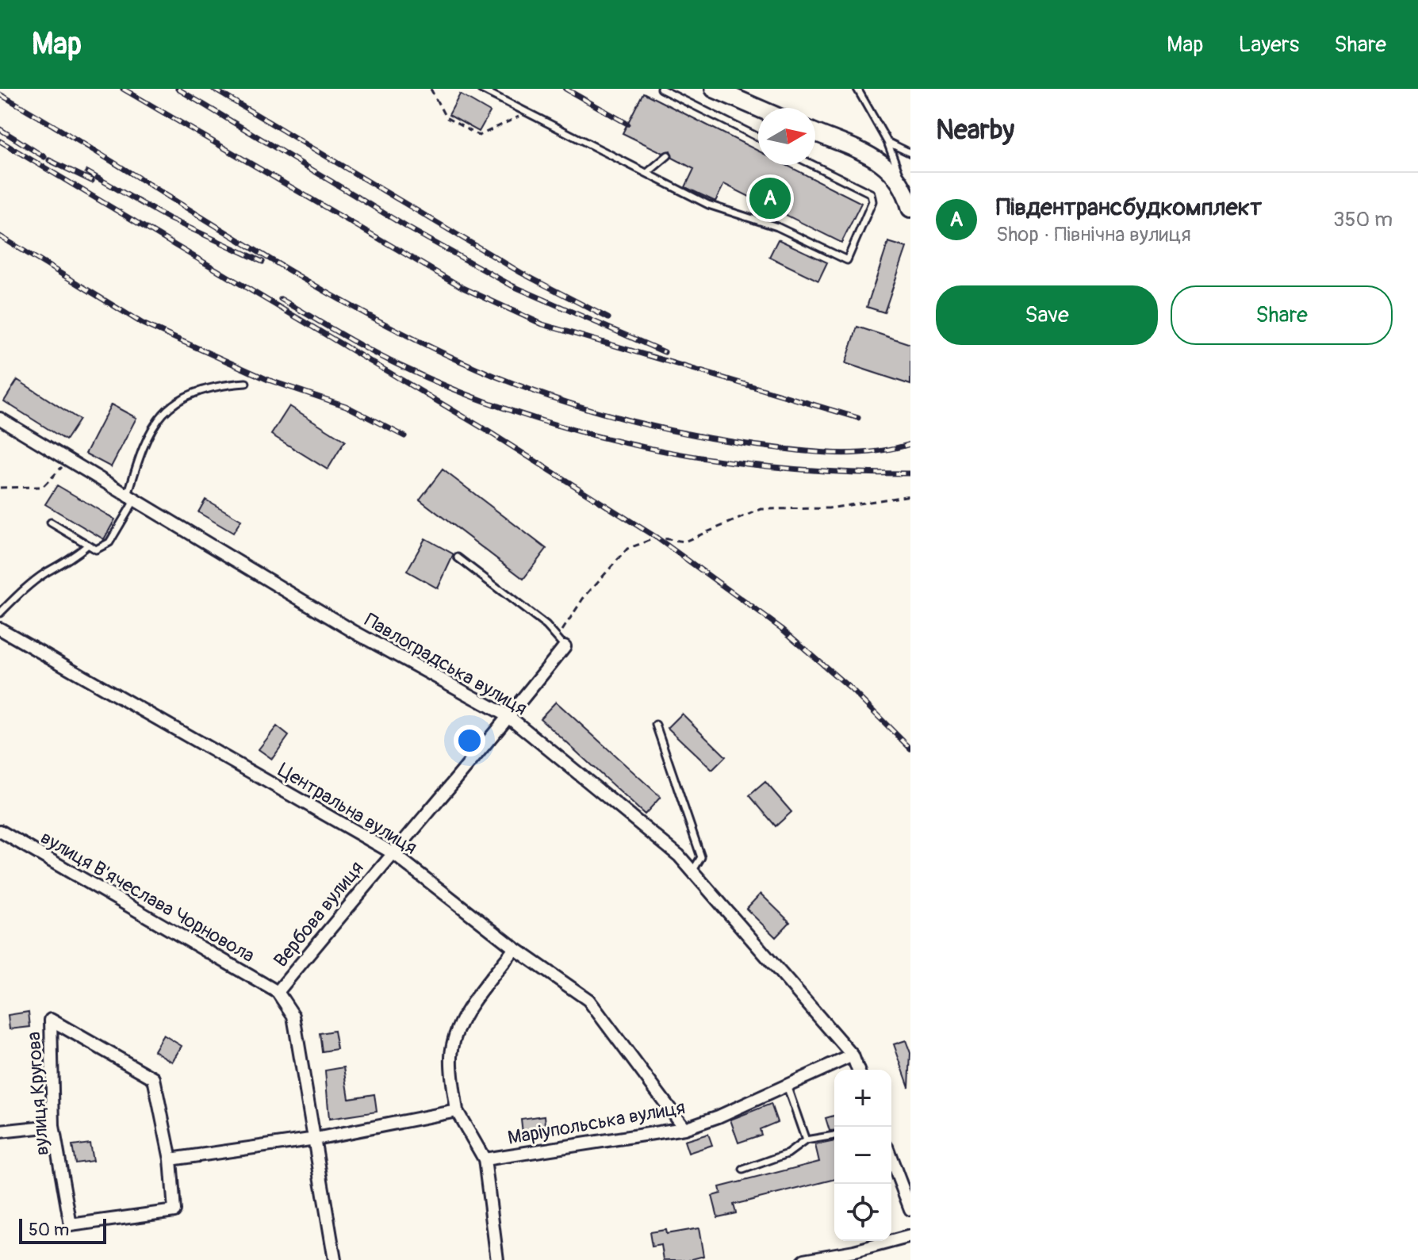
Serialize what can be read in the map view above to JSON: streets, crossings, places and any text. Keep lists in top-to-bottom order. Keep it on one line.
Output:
{"streets":{"street":["Павлоградська вулиця","Центральна вулиця","вулиця В'ячеслава Чорновола","Вербова вулиця","вулиця Кругова","Маріупольська вулиця"]},"crossings":[["Павлоградська вулиця","Вербова вулиця"],["Павлоградська вулиця","Маріупольська вулиця"],["Центральна вулиця","Вербова вулиця"],["Центральна вулиця","Маріупольська вулиця"],["вулиця В'ячеслава Чорновола","Вербова вулиця"]],"scale_bar":"50 m","north":"right","page":{"header":"Map","nav":["Map","Layers","Share"],"heading":"Nearby","list":[{"mark":"A","name":"Південтрансбудкомплект","note":"Shop · Північна вулиця","value":"350 m"}],"pins":"A","buttons":["Save","Share"],"map_buttons":["+","−"],"scale":"50 m"}}
